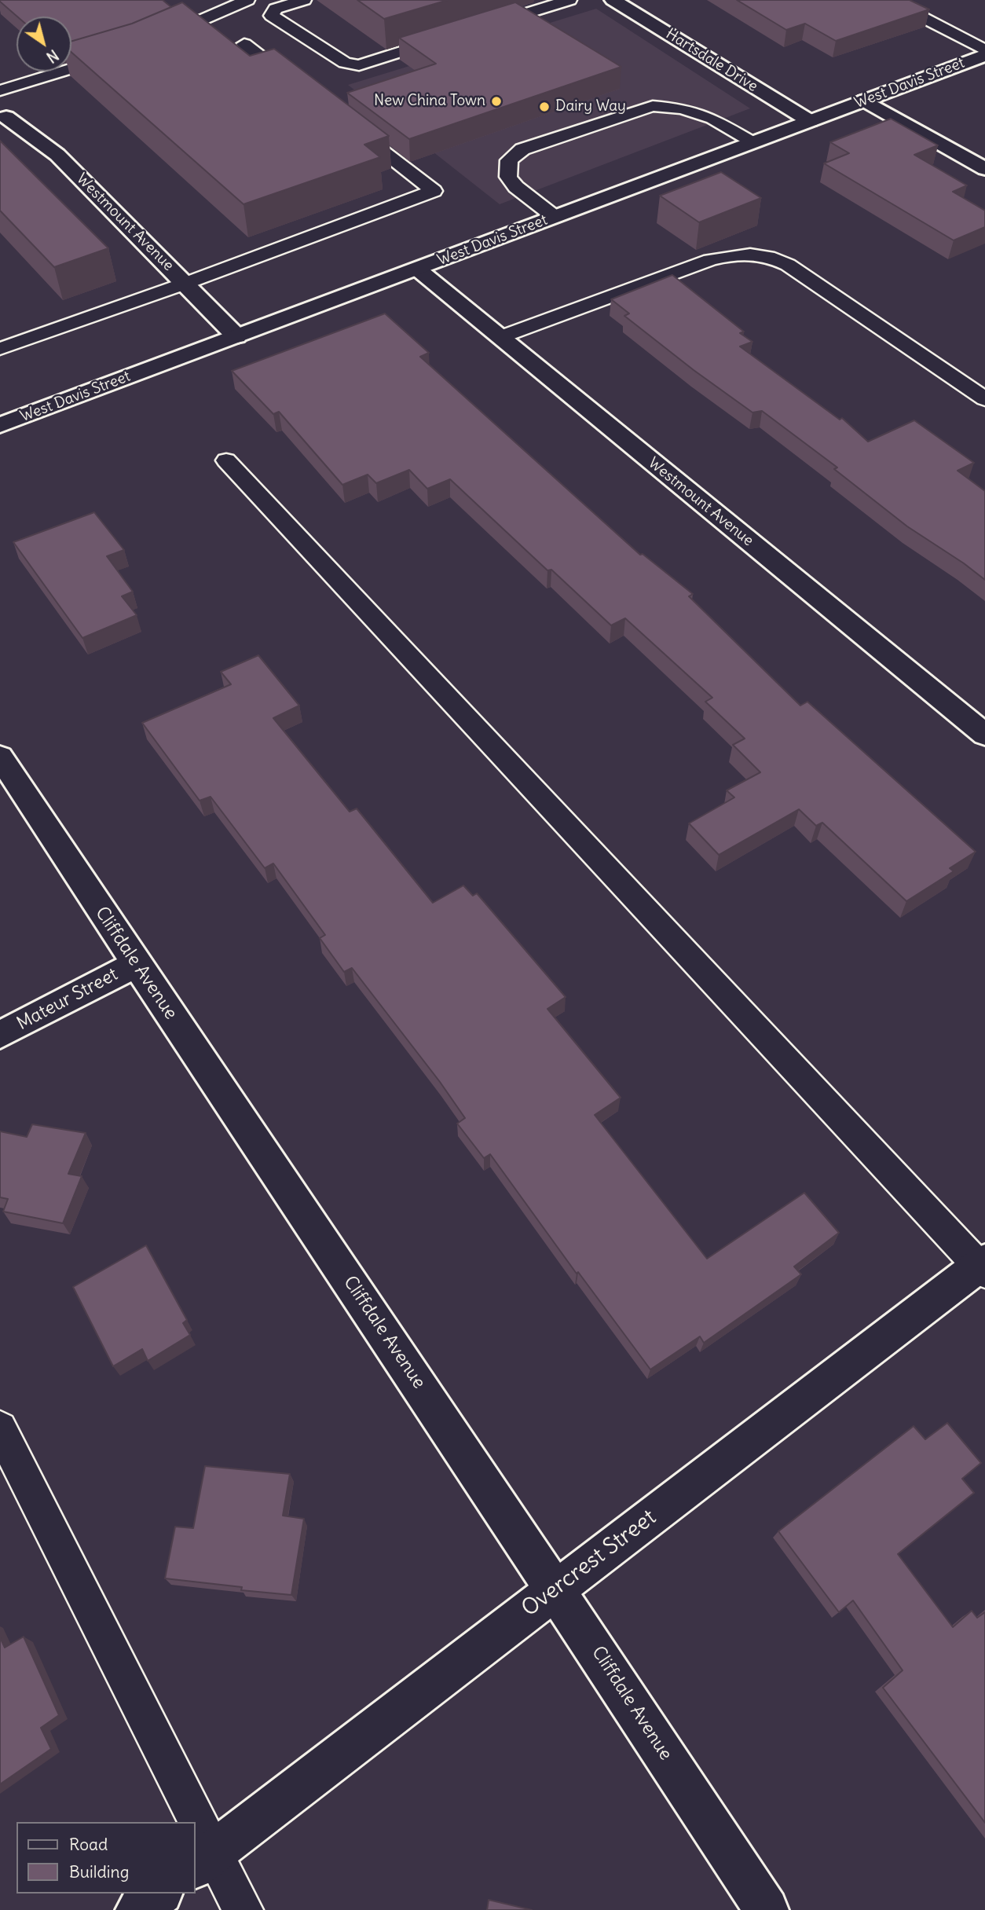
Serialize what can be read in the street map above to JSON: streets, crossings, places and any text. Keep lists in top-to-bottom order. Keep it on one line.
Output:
{"streets":{"street":["Hartsdale Drive","West Davis Street","Westmount Avenue","Cliffdale Avenue","Mateur Street","Overcrest Street"]},"crossings":[["Hartsdale Drive","West Davis Street"],["West Davis Street","Westmount Avenue"],["Cliffdale Avenue","Mateur Street"],["Cliffdale Avenue","Overcrest Street"]],"places":["New China Town","Dairy Way"],"legend":["Road","Building"],"north":"bottom right"}
